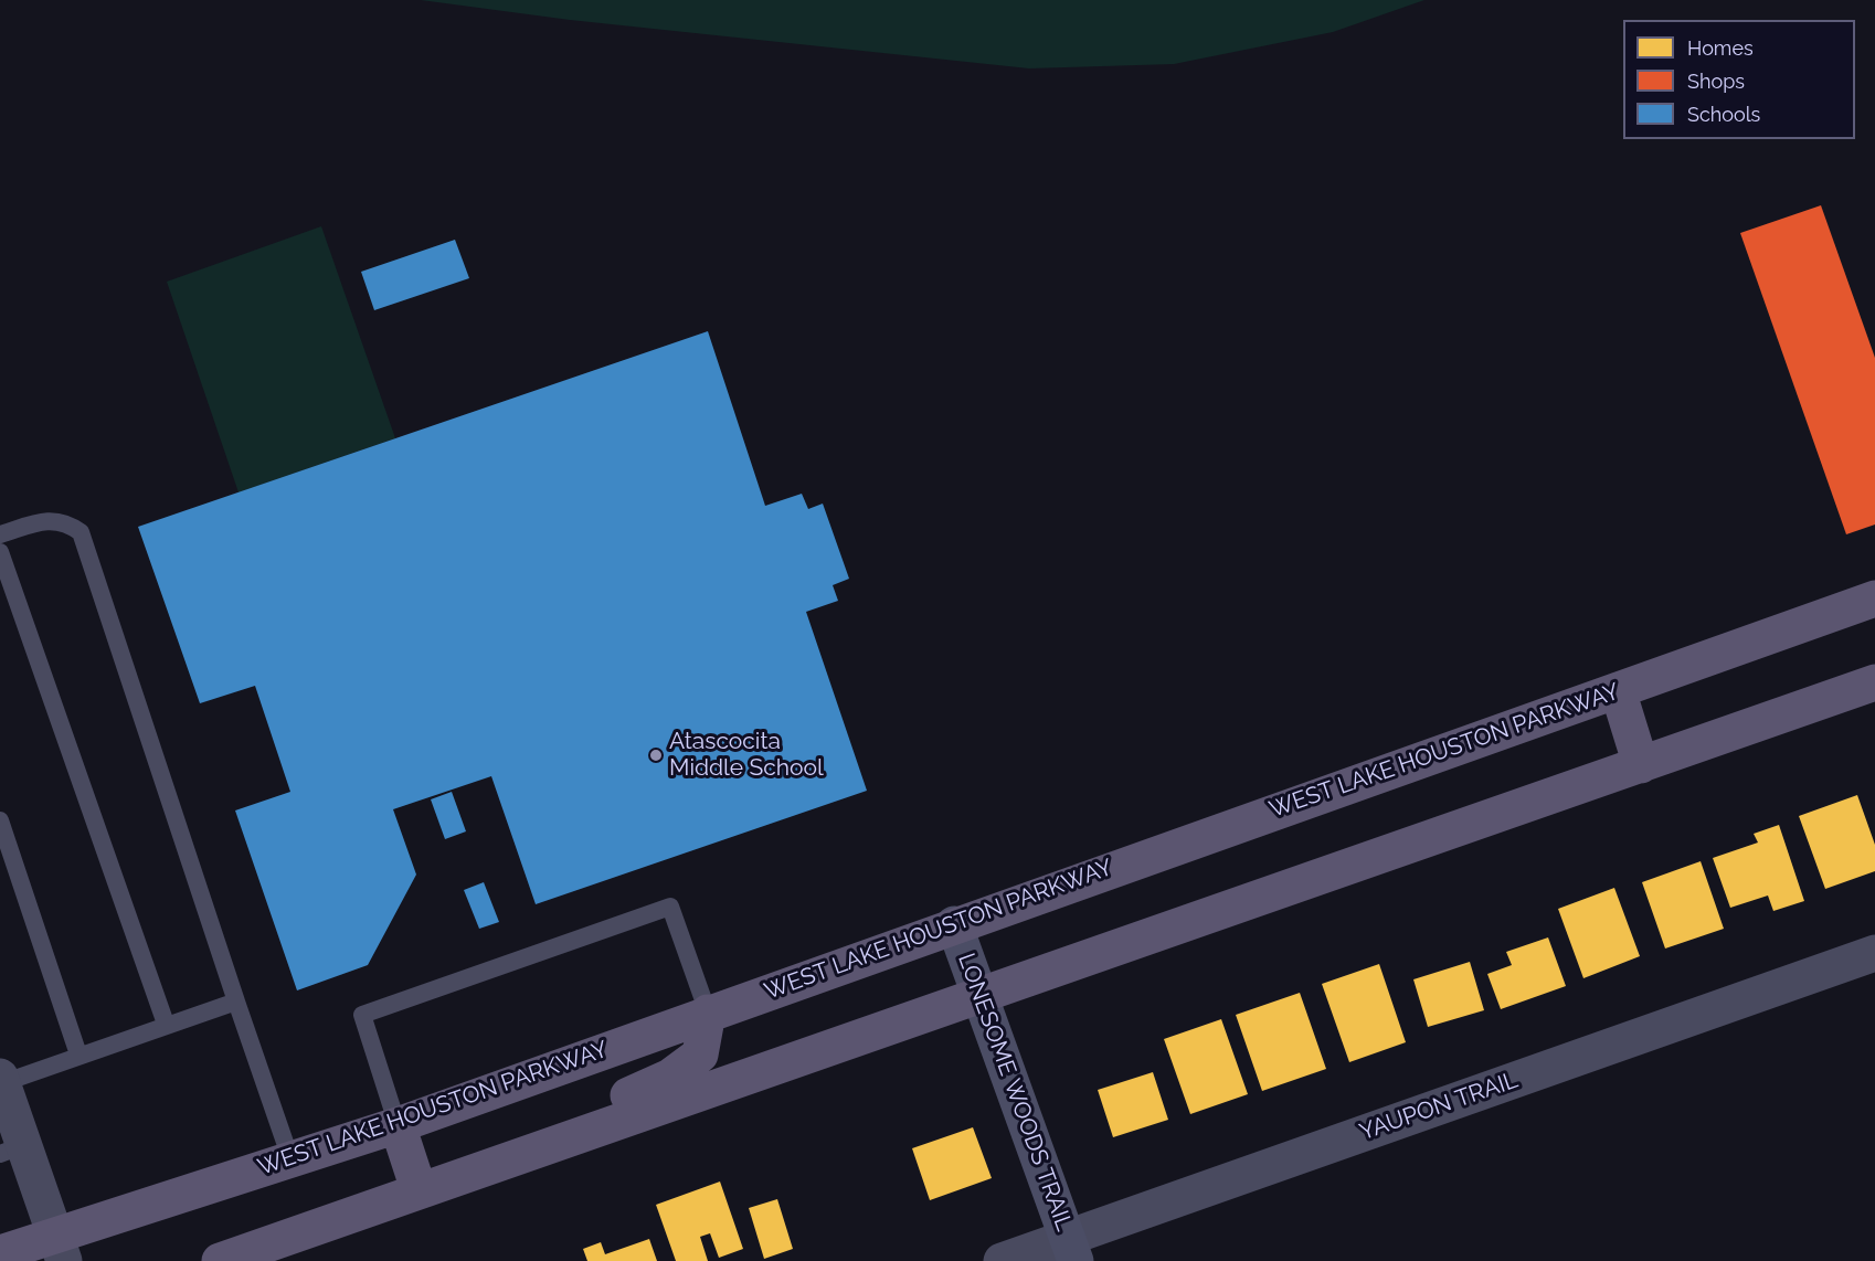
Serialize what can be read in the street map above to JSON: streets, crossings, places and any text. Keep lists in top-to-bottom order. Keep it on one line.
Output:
{"streets":{"main road":["WEST LAKE HOUSTON PARKWAY"],"street":["LONESOME WOODS TRAIL","YAUPON TRAIL"]},"crossings":[["WEST LAKE HOUSTON PARKWAY","LONESOME WOODS TRAIL"],["LONESOME WOODS TRAIL","YAUPON TRAIL"]],"places":["Atascocita Middle School"],"legend":["Homes","Shops","Schools"]}
